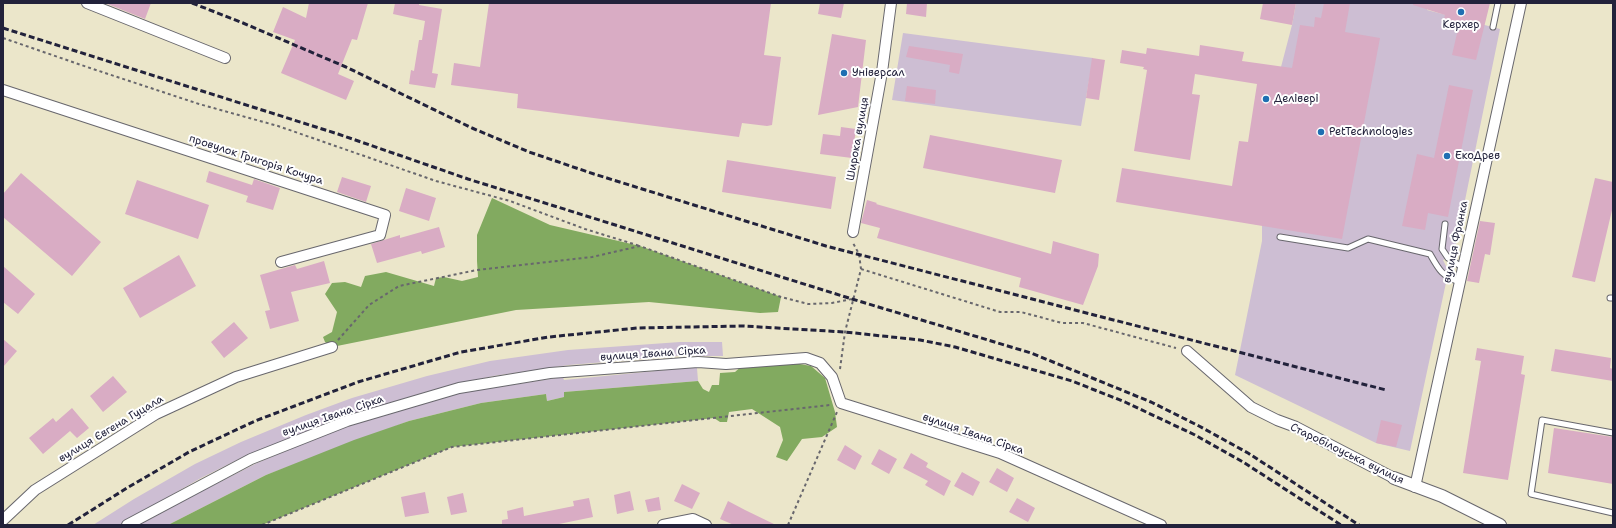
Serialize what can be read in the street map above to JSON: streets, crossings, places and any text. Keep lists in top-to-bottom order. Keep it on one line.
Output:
{"streets":{"street":["Широка вулиця","провулок Григорія Кочура","вулиця Франка","вулиця Івана Сірка","вулиця Євгена Гуцала","Старобілоуська вулиця"]},"crossings":[["вулиця Франка","Старобілоуська вулиця"]],"places":["Керхер","Універсал","Делівері","PetTechnologies","ЕкоДрев"]}
